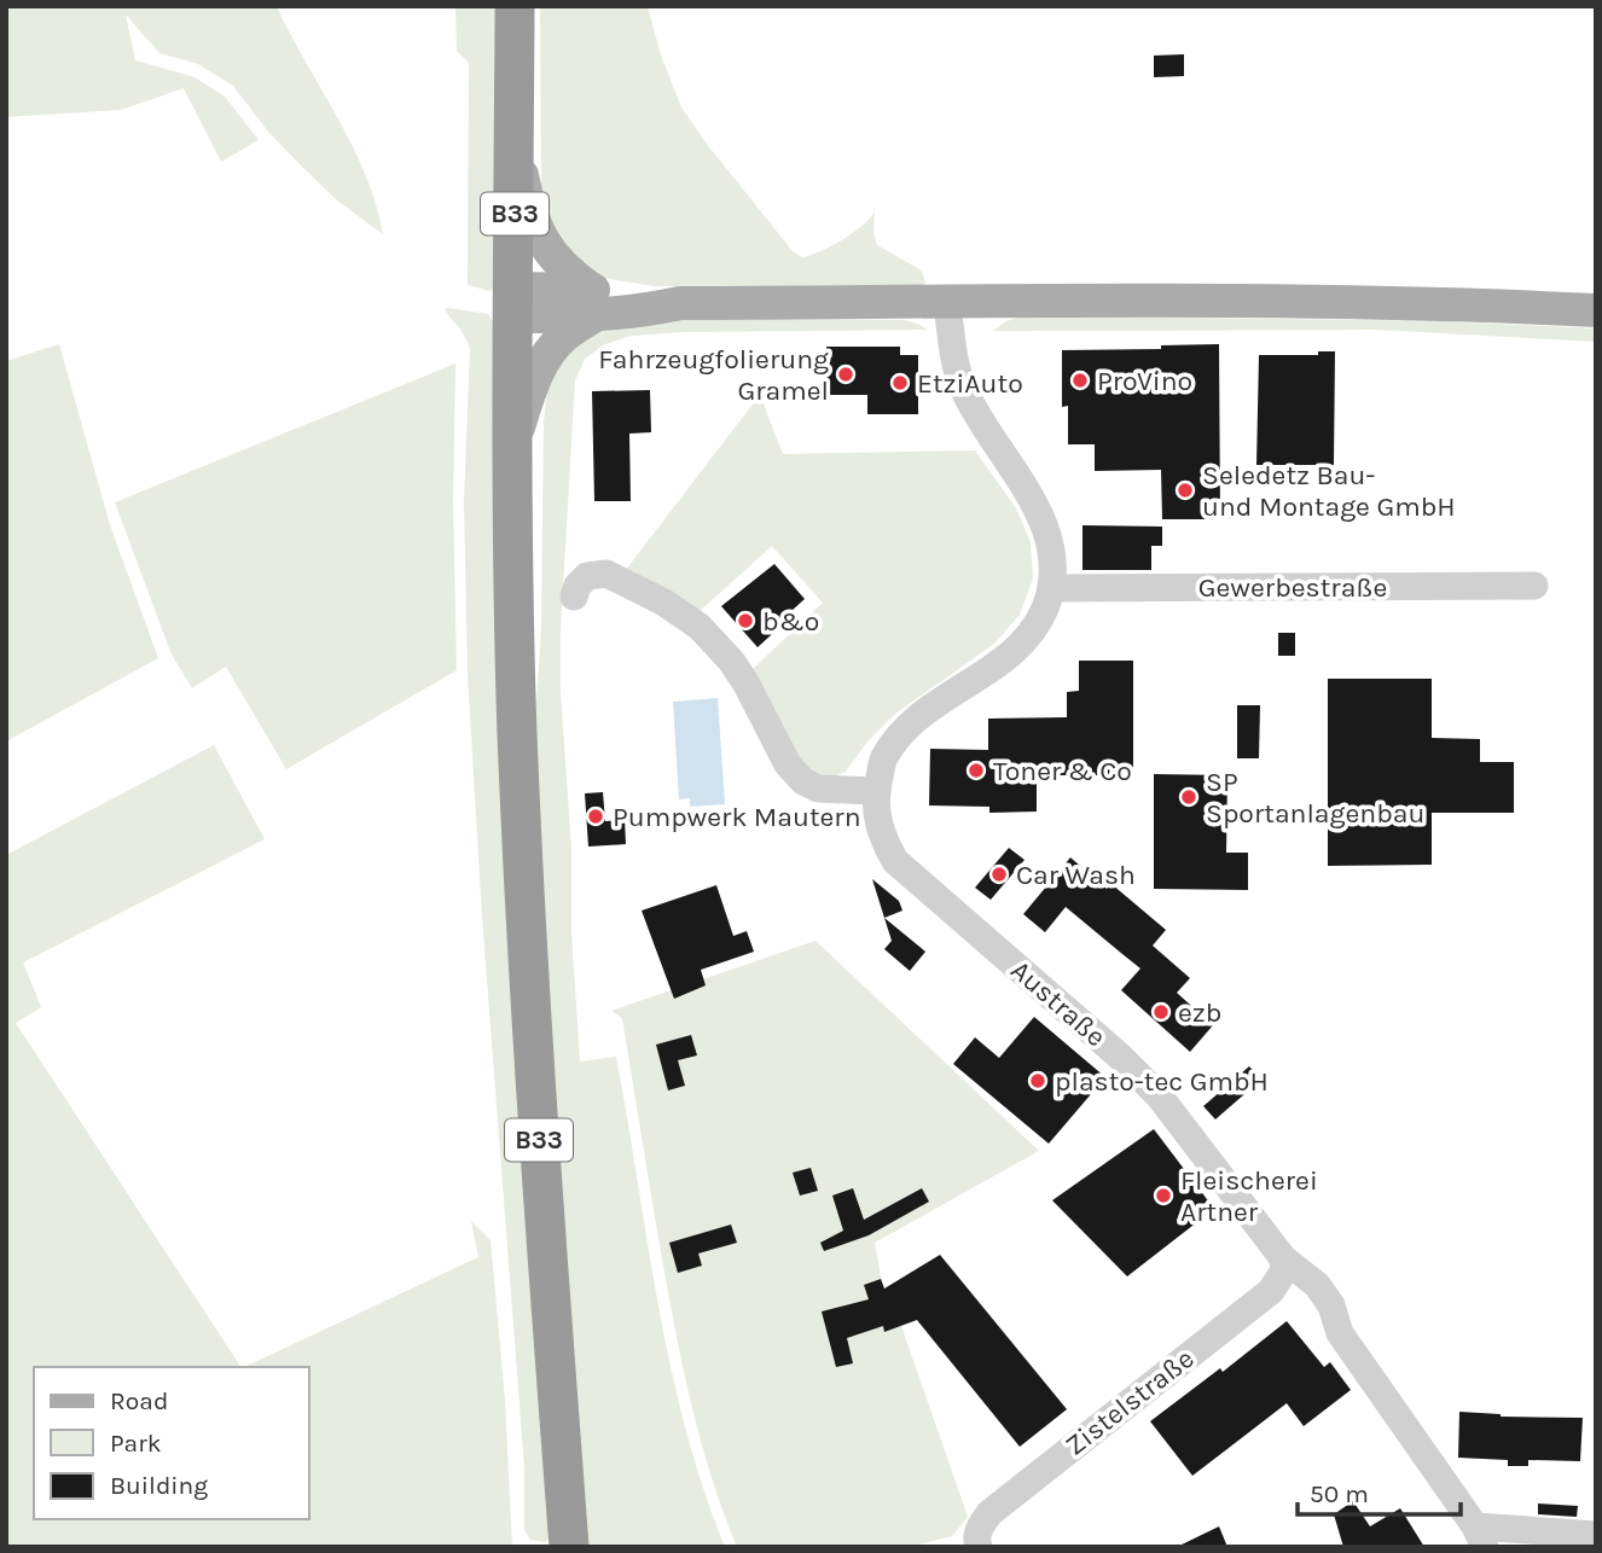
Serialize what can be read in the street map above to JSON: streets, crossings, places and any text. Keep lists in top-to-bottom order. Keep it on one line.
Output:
{"streets":{"highway":["B33"],"street":["Gewerbestraße","Austraße","Zistelstraße"]},"crossings":[["Gewerbestraße","Austraße"],["Austraße","Zistelstraße"]],"places":["Fahrzeugfolierung Gramel","ProVino","EtziAuto","Seledetz Bau- und Montage GmbH","b&o","Toner & Co","SP Sportanlagenbau","Pumpwerk Mautern","Car Wash","ezb","plasto-tec GmbH","Fleischerei Artner"],"legend":["Road","Park","Building"],"scale_bar":"50 m"}
